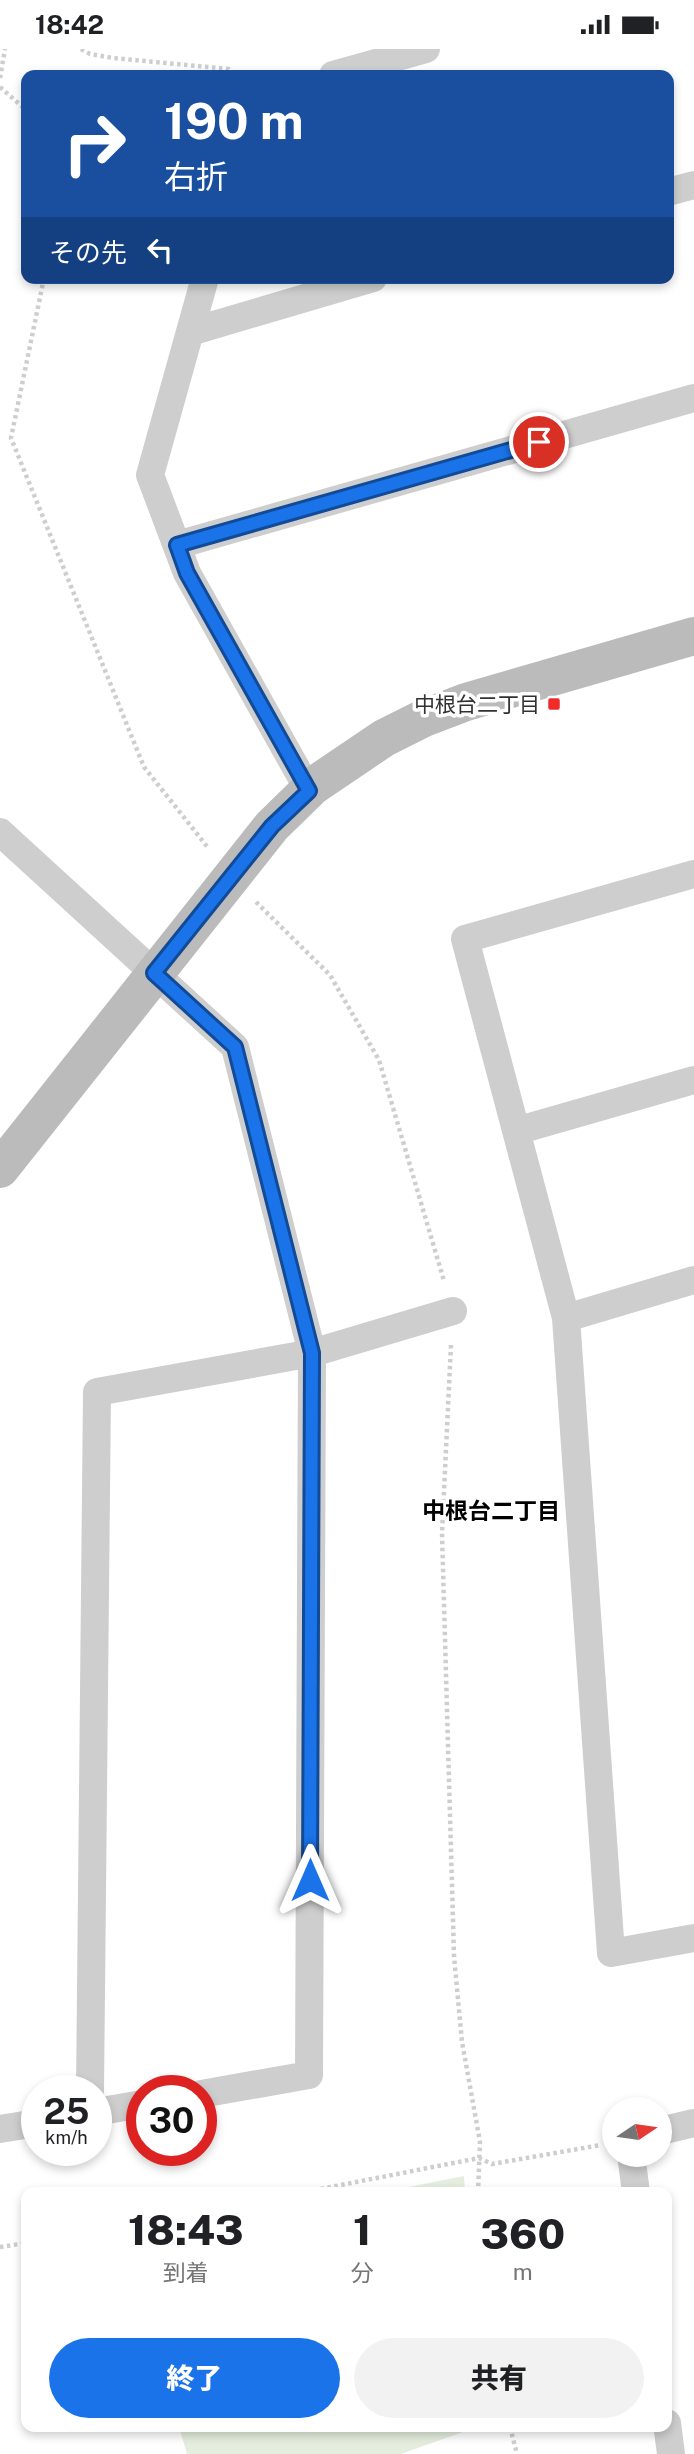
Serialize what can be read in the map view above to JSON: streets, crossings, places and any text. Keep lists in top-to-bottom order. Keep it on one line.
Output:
{"districts":["中根台二丁目"],"places":{"transit":["中根台二丁目"]},"north":"right","page":{"status":"18:42","turn":["190 m","右折"],"then":"その先","speed":"25 km/h","limit":"30","eta":["18:43","到着","1","分","360","m"],"buttons":["終了","共有"]}}
